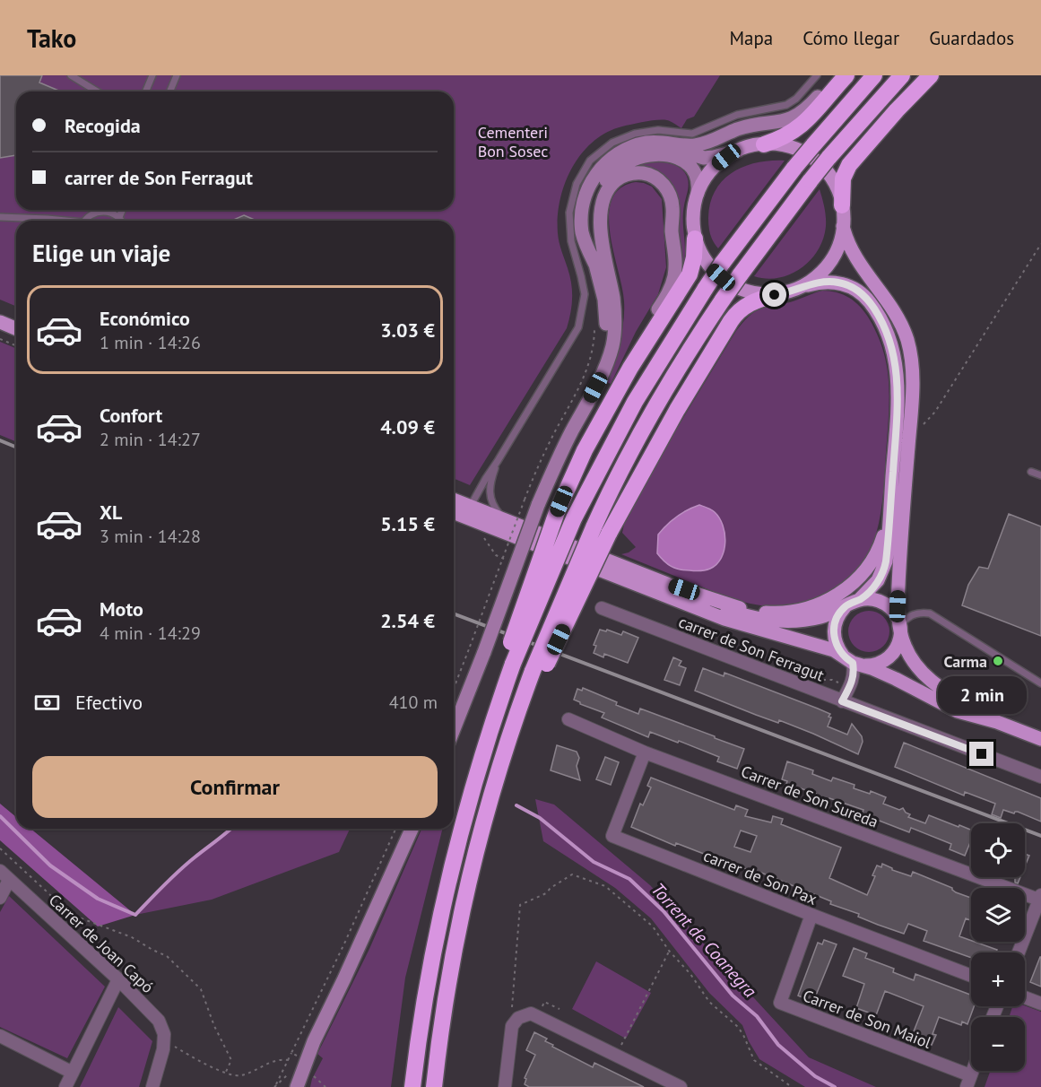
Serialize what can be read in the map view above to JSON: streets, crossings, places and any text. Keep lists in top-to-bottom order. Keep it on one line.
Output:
{"streets":{"street":["carrer de Son Ferragut","Carrer de Son Sureda","carrer de Son Pax","Carrer de Joan Capó","Carrer de Son Maiol"]},"crossings":[["Carrer de Son Sureda","carrer de Son Pax"],["carrer de Son Pax","Carrer de Son Maiol"]],"water":["Torrent de Coanegra"],"parks":["Cementeri Bon Sosec"],"places":["Carma"],"page":{"header":"Tako","nav":["Mapa","Cómo llegar","Guardados"],"banner":["Recogida","carrer de Son Ferragut"],"heading":"Elige un viaje","list":[{"name":"Económico","note":"1 min · 14:26","value":"3.03 €"},{"name":"Confort","note":"2 min · 14:27","value":"4.09 €"},{"name":"XL","note":"3 min · 14:28","value":"5.15 €"},{"name":"Moto","note":"4 min · 14:29","value":"2.54 €"}],"pay":["Efectivo","410 m"],"bubble":"2 min","buttons":"Confirmar","map_buttons":["+","−"]}}
